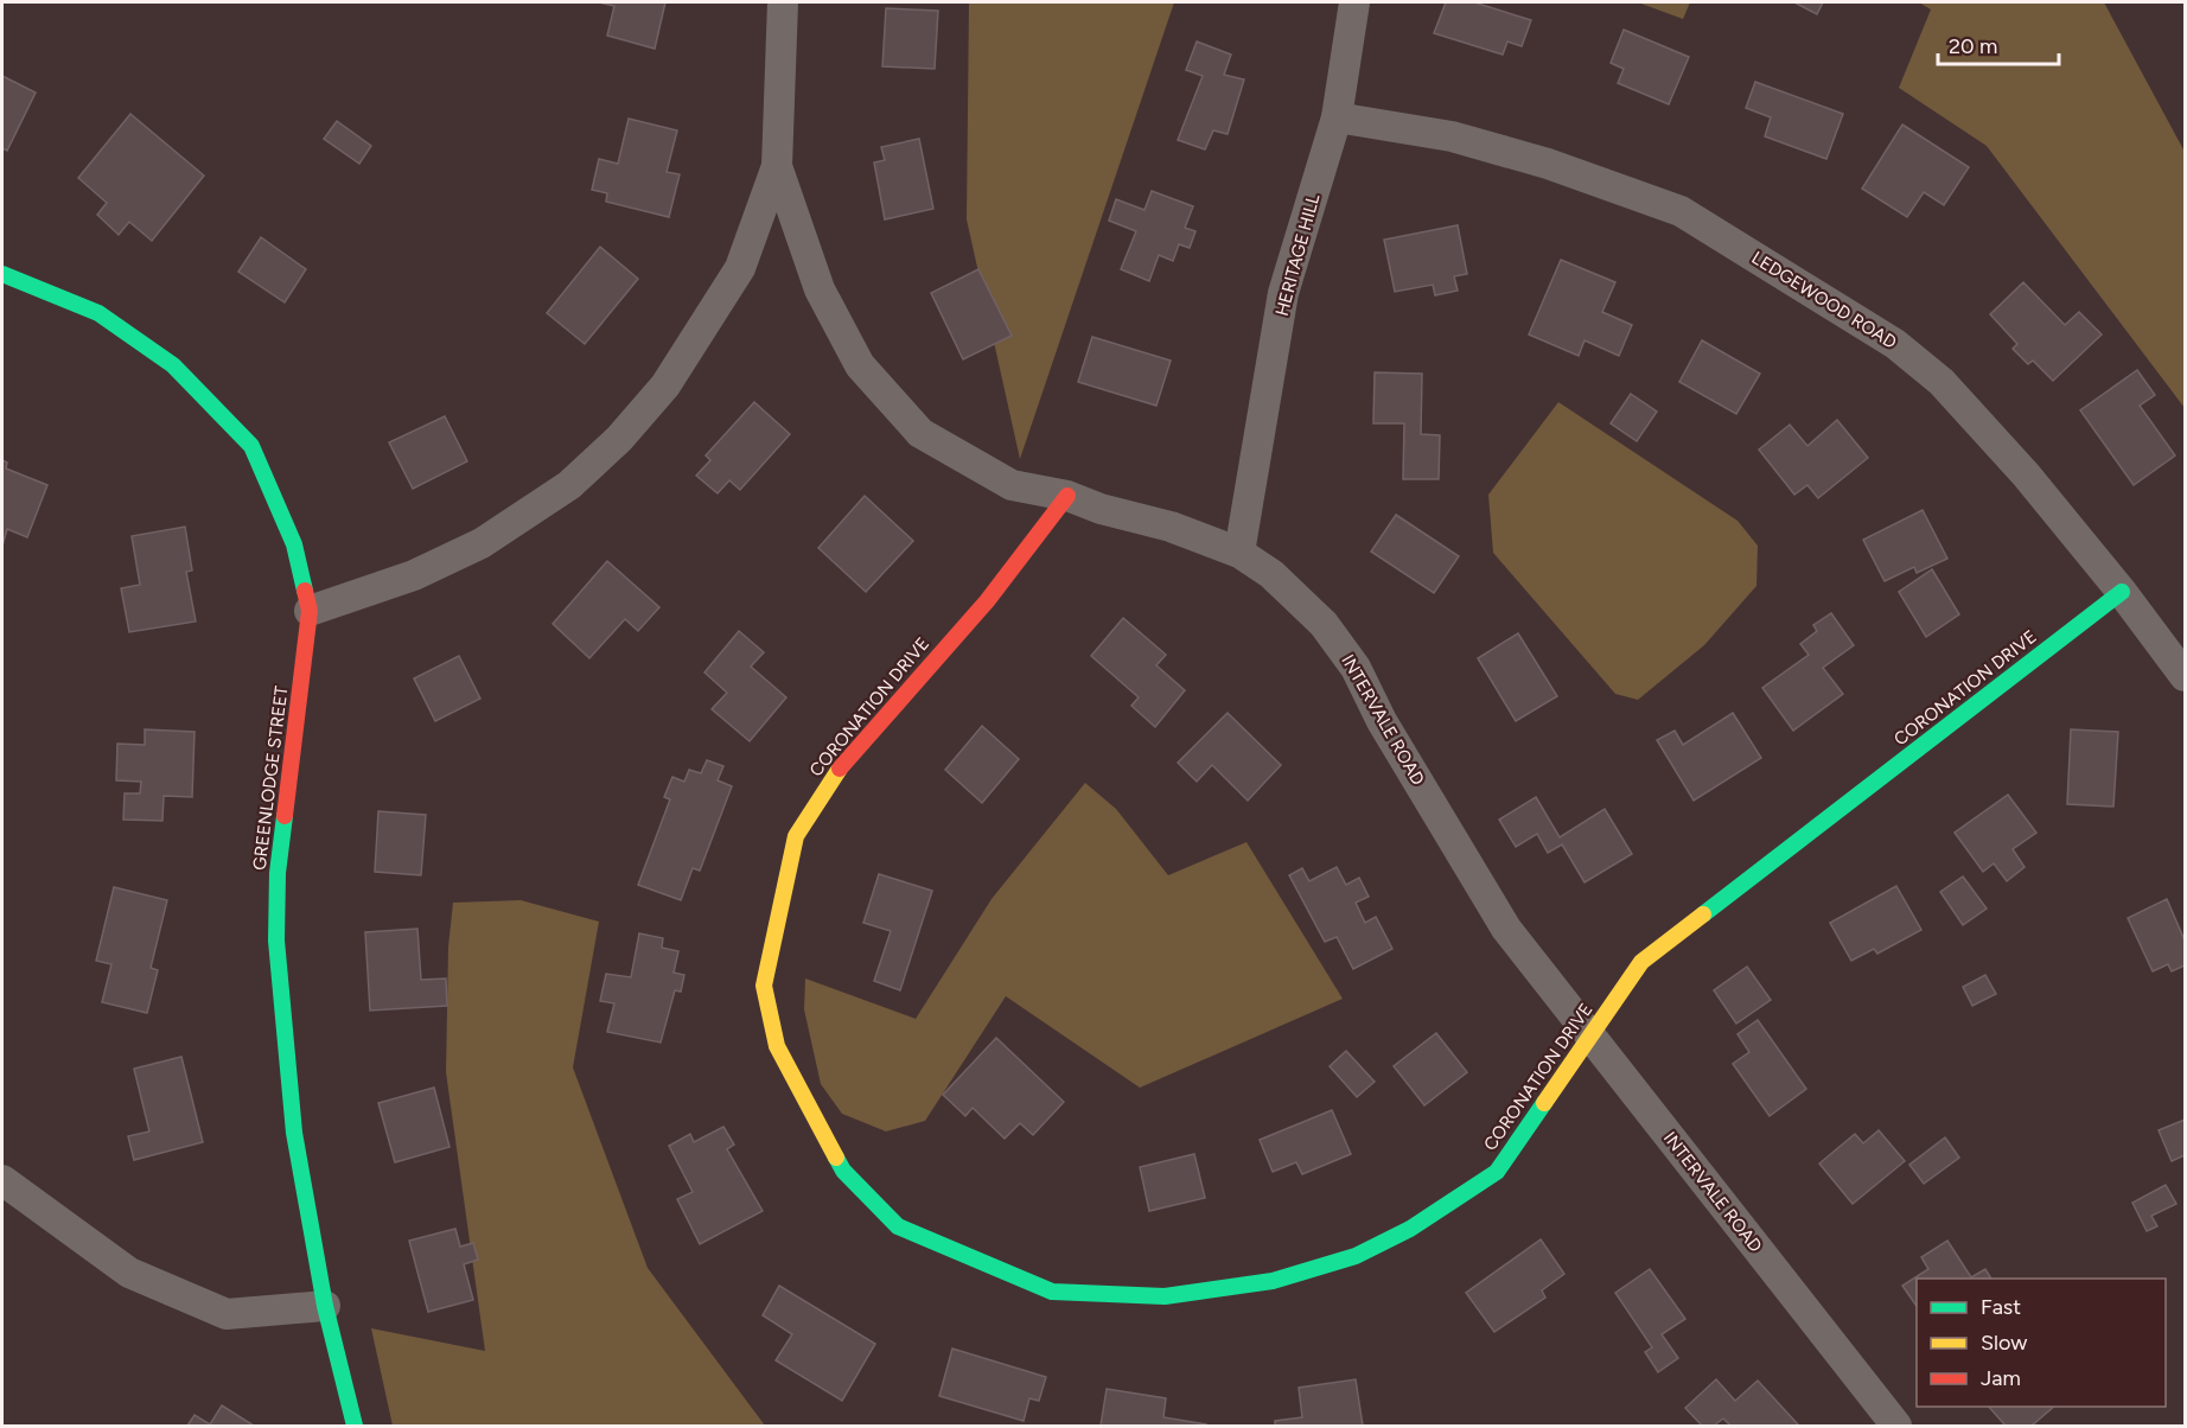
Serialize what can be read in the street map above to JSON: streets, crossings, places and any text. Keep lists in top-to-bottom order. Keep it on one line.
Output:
{"streets":{"street":["HERITAGE HILL","LEDGEWOOD ROAD","CORONATION DRIVE","INTERVALE ROAD","GREENLODGE STREET"]},"crossings":[["HERITAGE HILL","LEDGEWOOD ROAD"],["HERITAGE HILL","INTERVALE ROAD"],["LEDGEWOOD ROAD","CORONATION DRIVE"],["CORONATION DRIVE","INTERVALE ROAD"]],"legend":["Fast","Slow","Jam"],"scale_bar":"20 m"}
